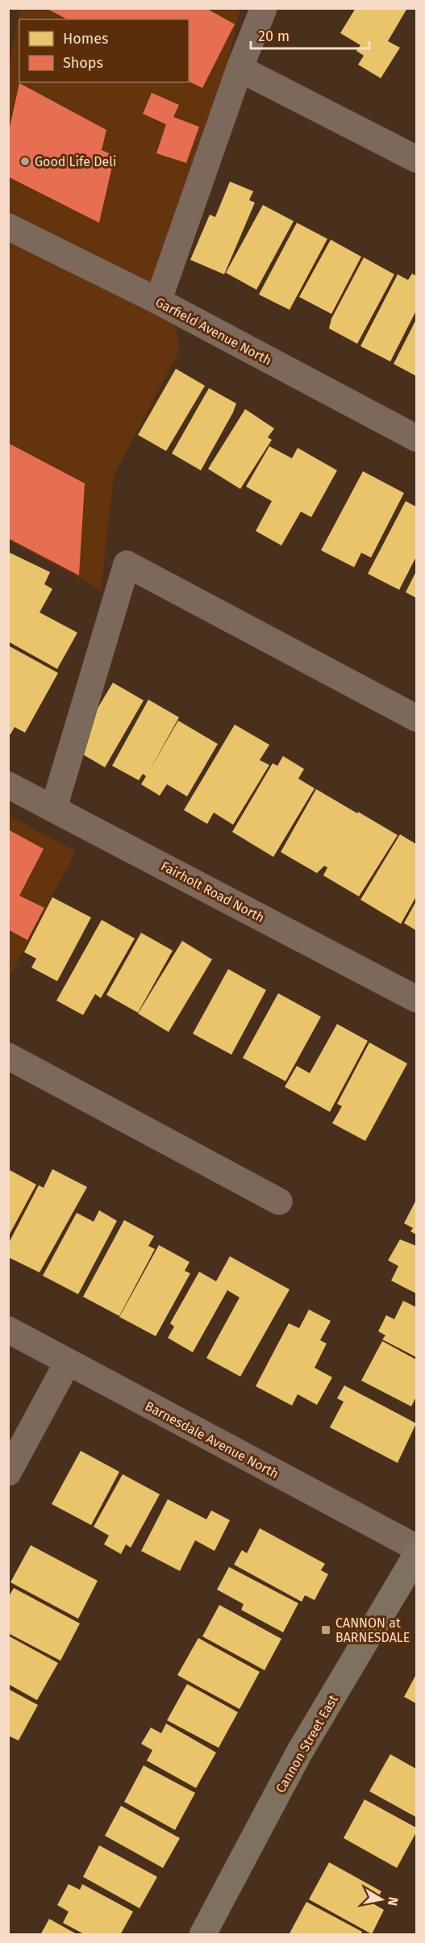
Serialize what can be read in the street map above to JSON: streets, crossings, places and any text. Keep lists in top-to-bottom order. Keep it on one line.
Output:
{"streets":{"main road":["Cannon Street East"],"street":["Garfield Avenue North","Fairholt Road North","Barnesdale Avenue North"]},"places":{"other":["Good Life Deli"],"transit":["CANNON at BARNESDALE"]},"legend":["Homes","Shops"],"scale_bar":"20 m","north":"right"}
